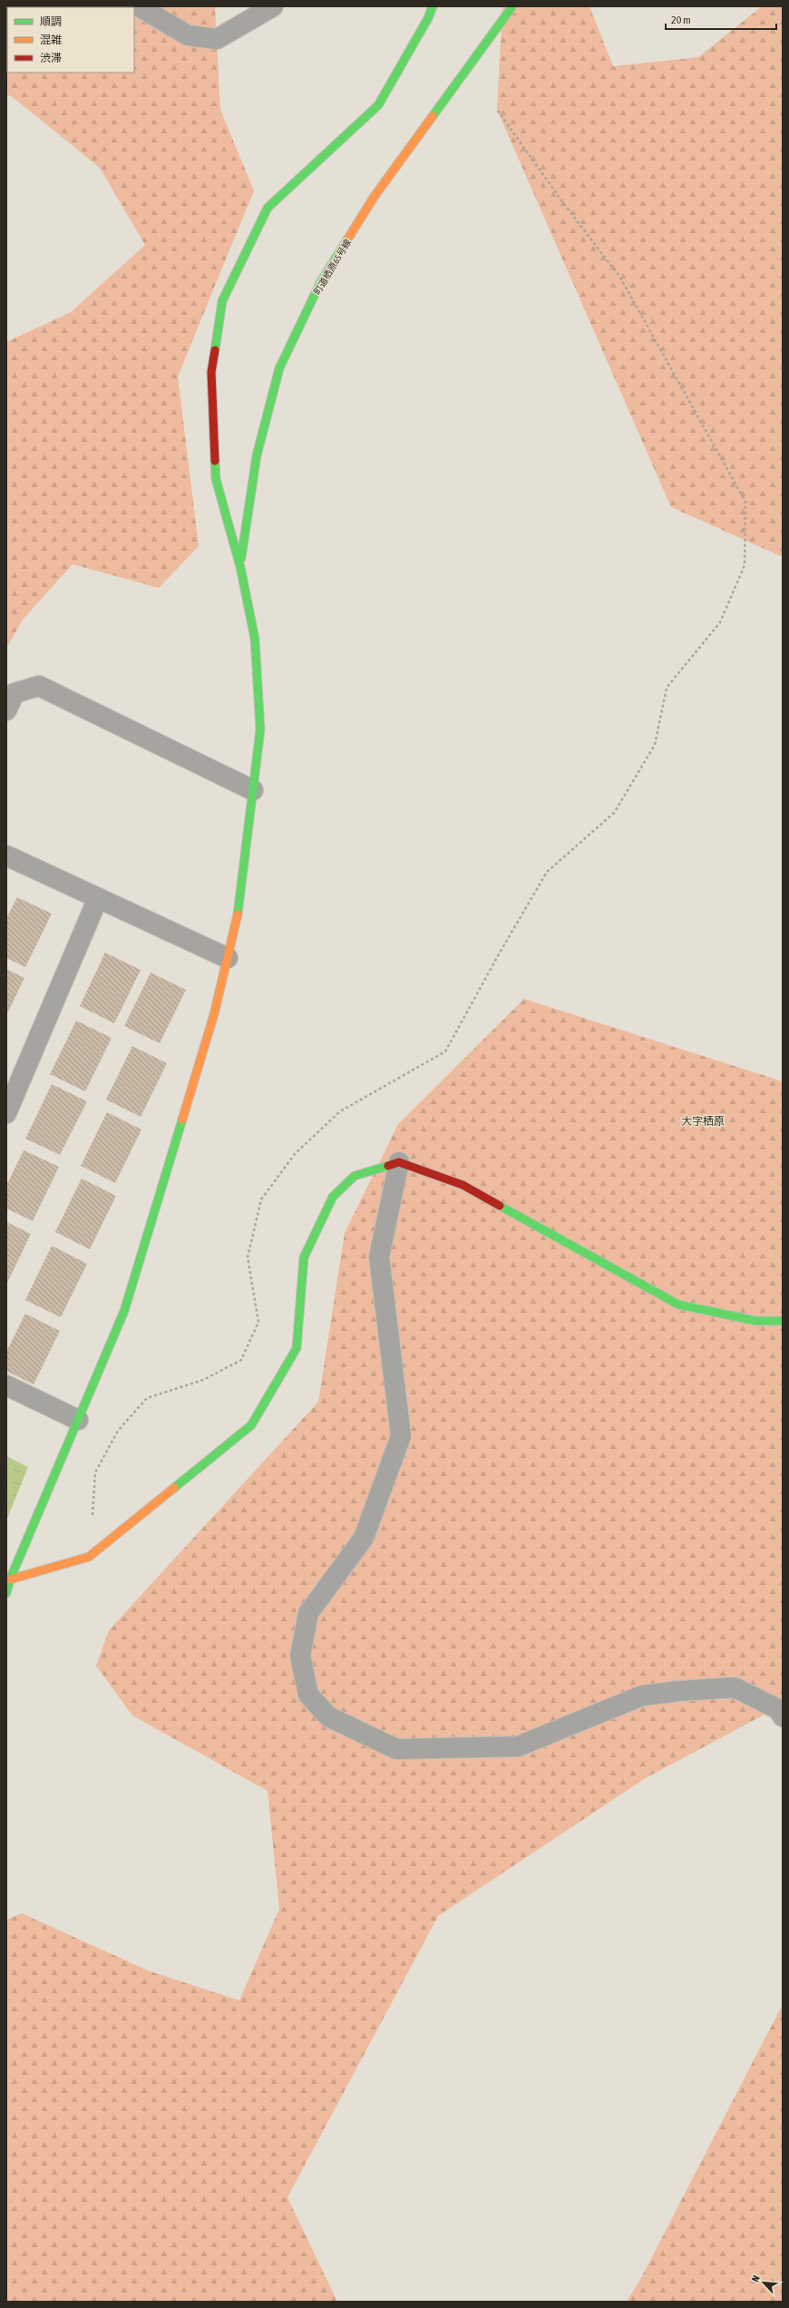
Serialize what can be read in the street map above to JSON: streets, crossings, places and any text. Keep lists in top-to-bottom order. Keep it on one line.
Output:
{"streets":{"street":["町道栖原65号線"]},"districts":["大字栖原"],"legend":["順調","混雑","渋滞"],"scale_bar":"20 m","north":"top left"}
